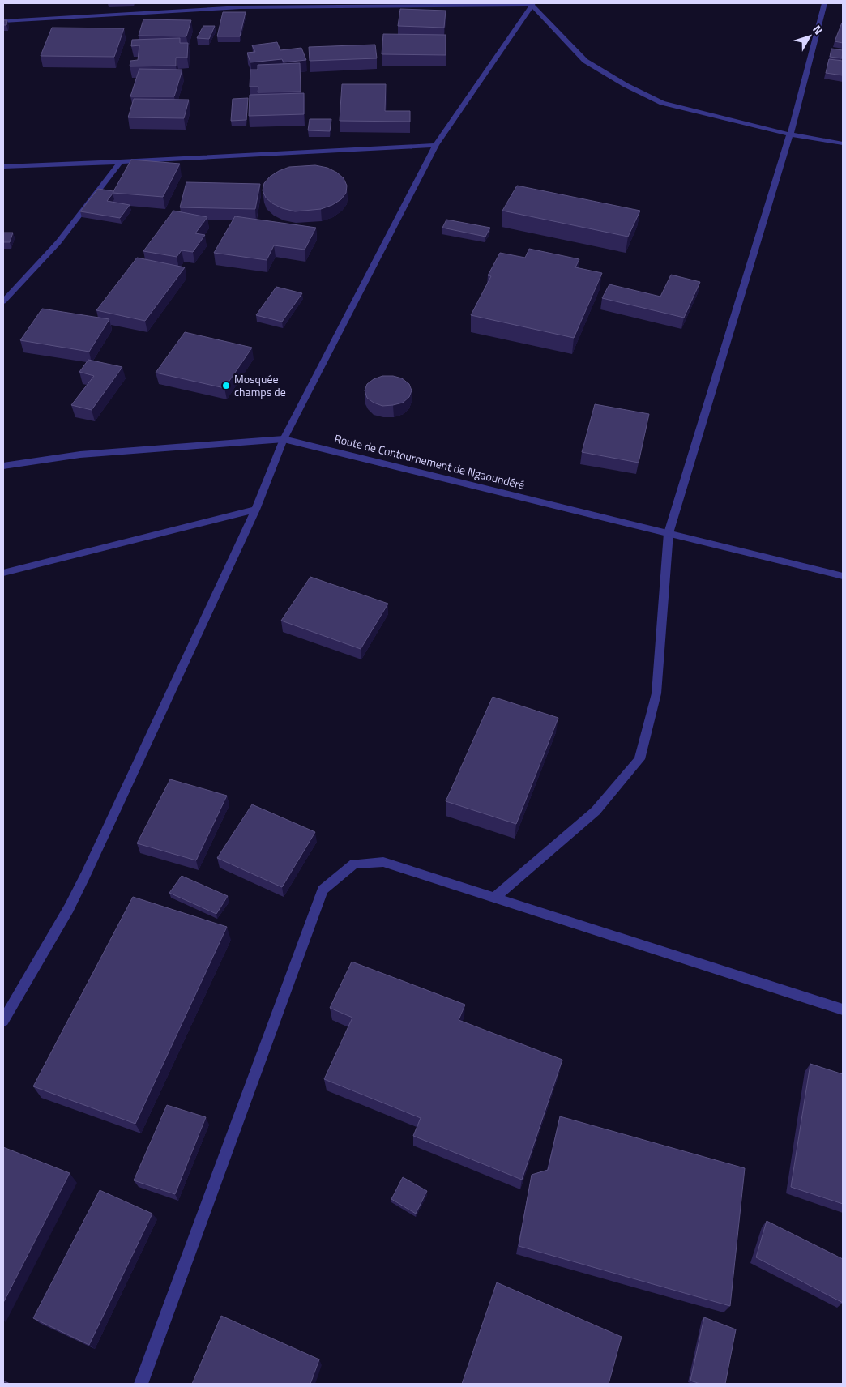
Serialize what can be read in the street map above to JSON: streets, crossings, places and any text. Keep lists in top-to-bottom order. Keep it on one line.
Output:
{"streets":{"street":["Route de Contournement de Ngaoundéré"]},"places":["Mosquée champs de"],"north":"top right"}
